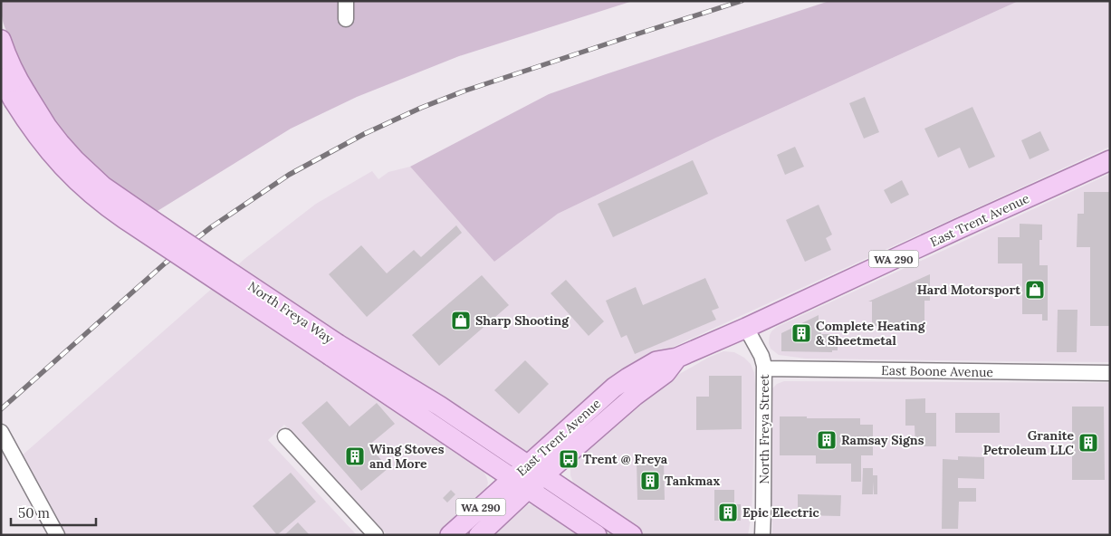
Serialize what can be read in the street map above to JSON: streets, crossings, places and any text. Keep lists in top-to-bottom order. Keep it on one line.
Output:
{"streets":{"main road":["East Trent Avenue","WA 290","North Freya Way"],"street":["East Boone Avenue","North Freya Street"]},"crossings":[["East Trent Avenue","North Freya Way"],["East Trent Avenue","North Freya Street"],["East Boone Avenue","North Freya Street"]],"places":{"shop":["Hard Motorsport","Sharp Shooting"],"building":["Complete Heating & Sheetmetal","Ramsay Signs","Granite Petroleum LLC","Wing Stoves and More","Tankmax","Epic Electric"],"bus stop":["Trent @ Freya"]},"scale_bar":"50 m"}
